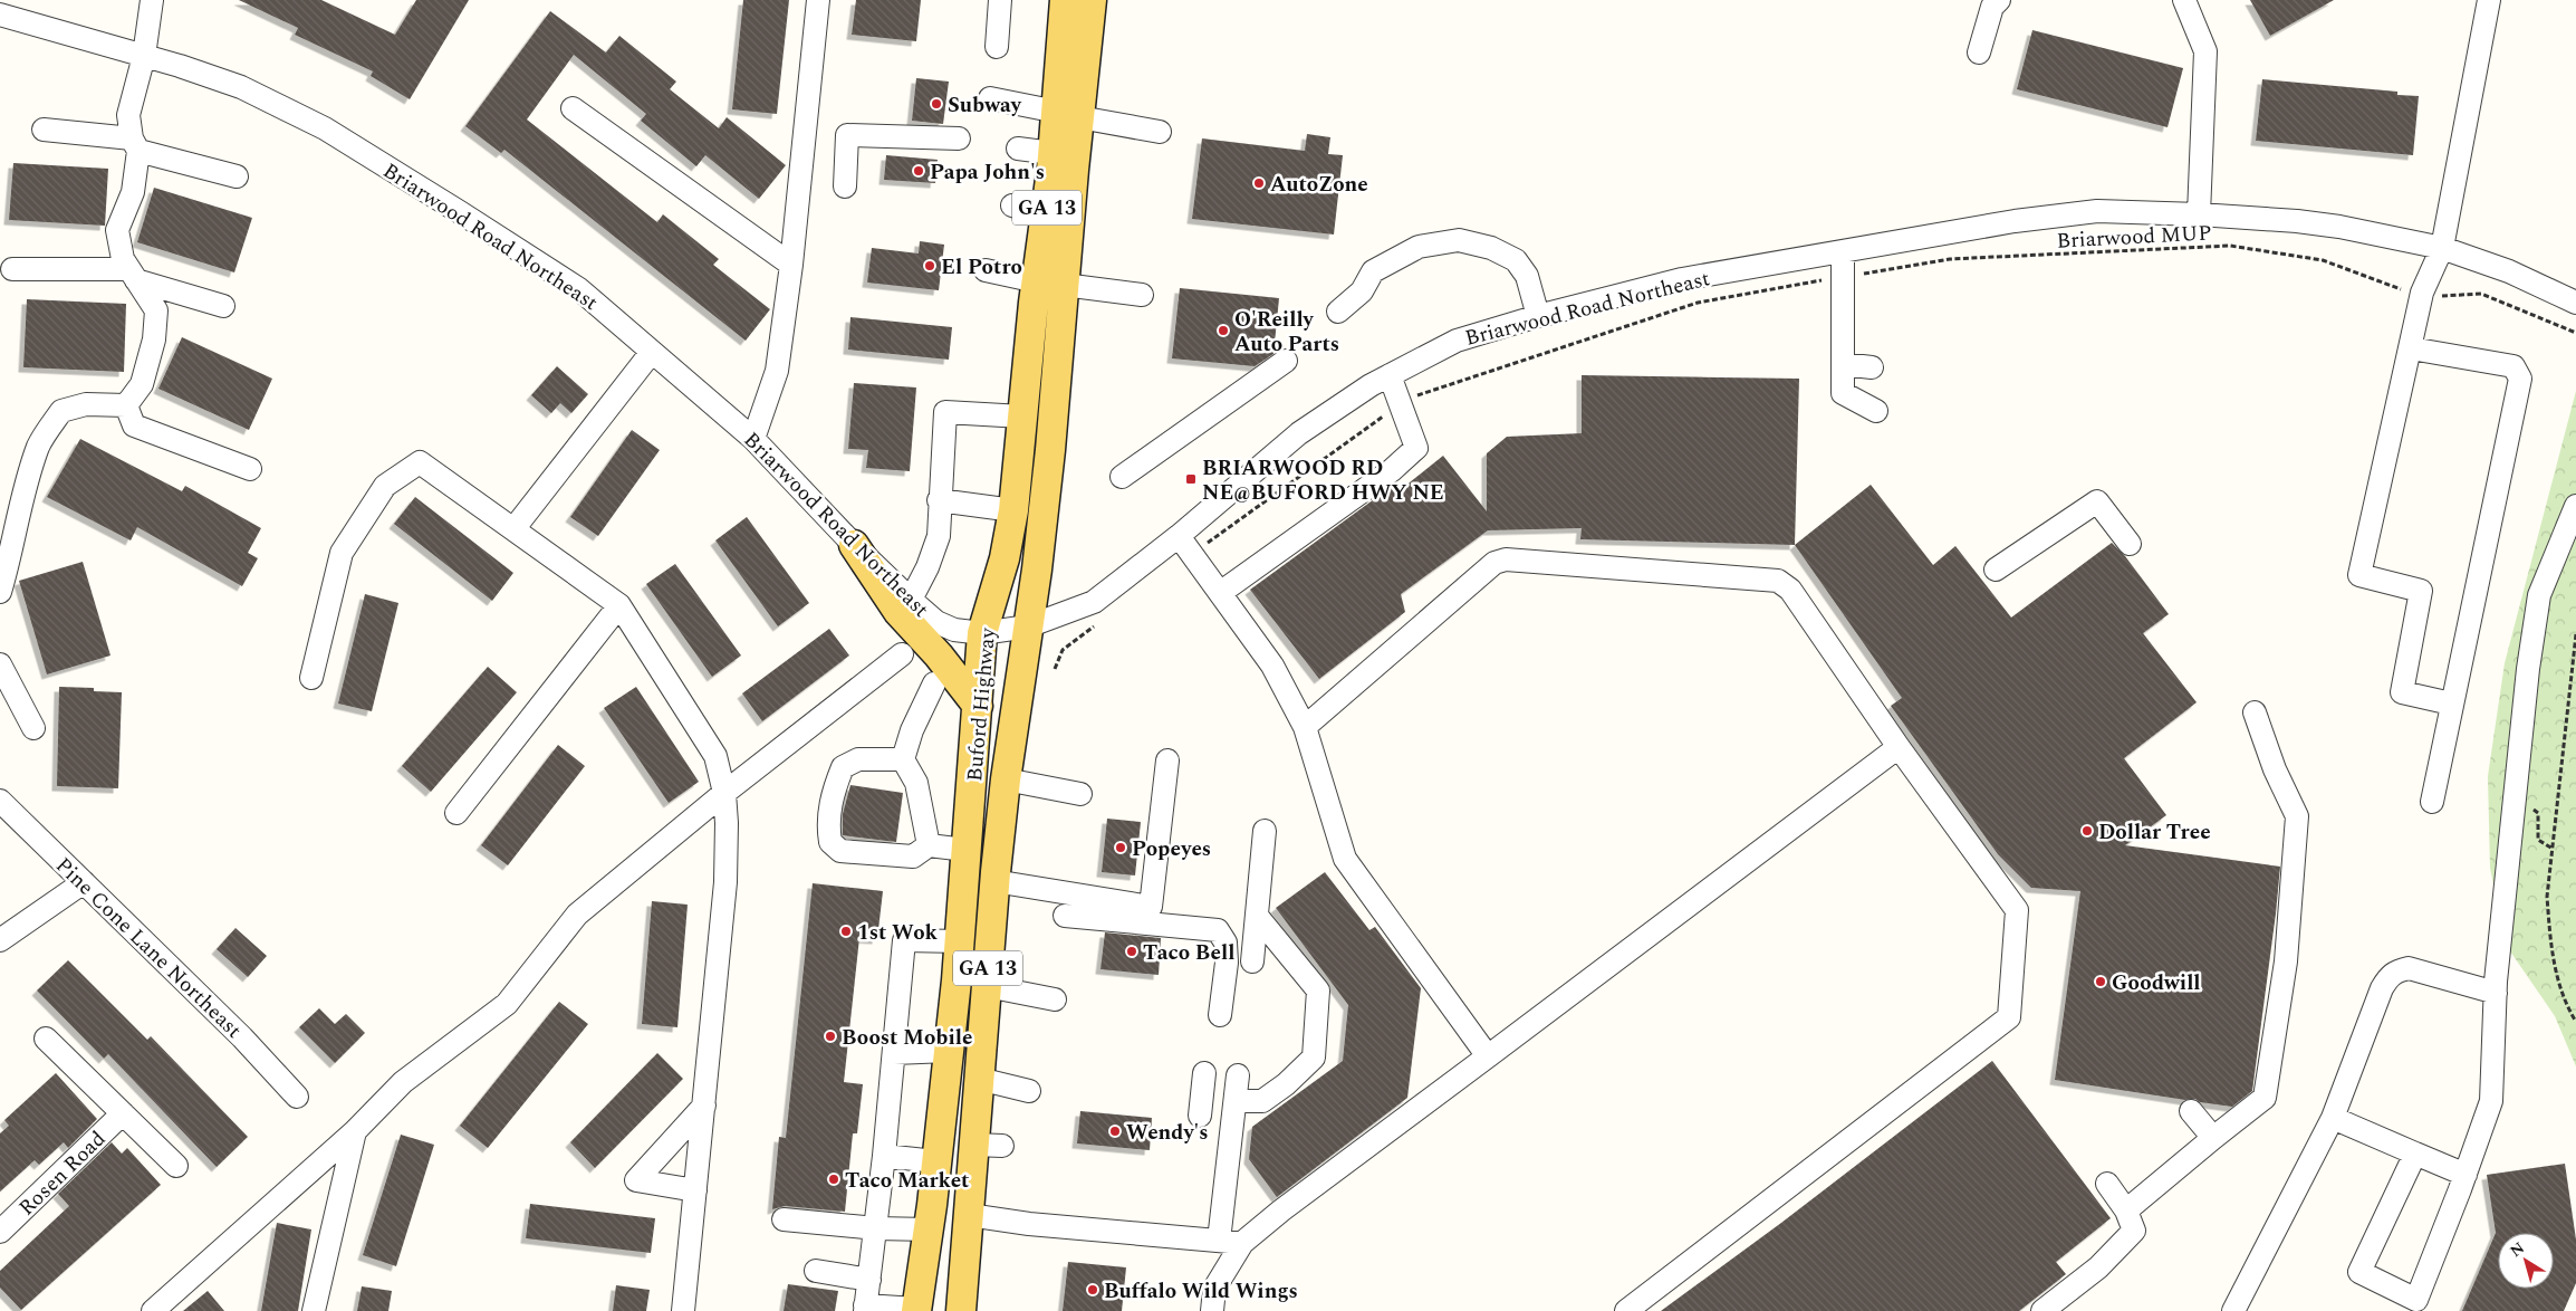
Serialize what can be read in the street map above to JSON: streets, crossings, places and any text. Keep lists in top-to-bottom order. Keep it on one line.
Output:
{"streets":{"main road":["GA 13","Buford Highway"],"street":["Briarwood Road Northeast","Pine Cone Lane Northeast","Rosen Road"],"path":["Briarwood MUP"]},"crossings":[["Briarwood Road Northeast","Buford Highway"]],"places":{"other":["Subway","Papa John's","AutoZone","El Potro","O'Reilly Auto Parts","Dollar Tree","Popeyes","1st Wok","Taco Bell","Goodwill","Boost Mobile","Wendy's","Taco Market","Buffalo Wild Wings"],"transit":["BRIARWOOD RD NE@BUFORD HWY NE"]},"north":"top left"}
